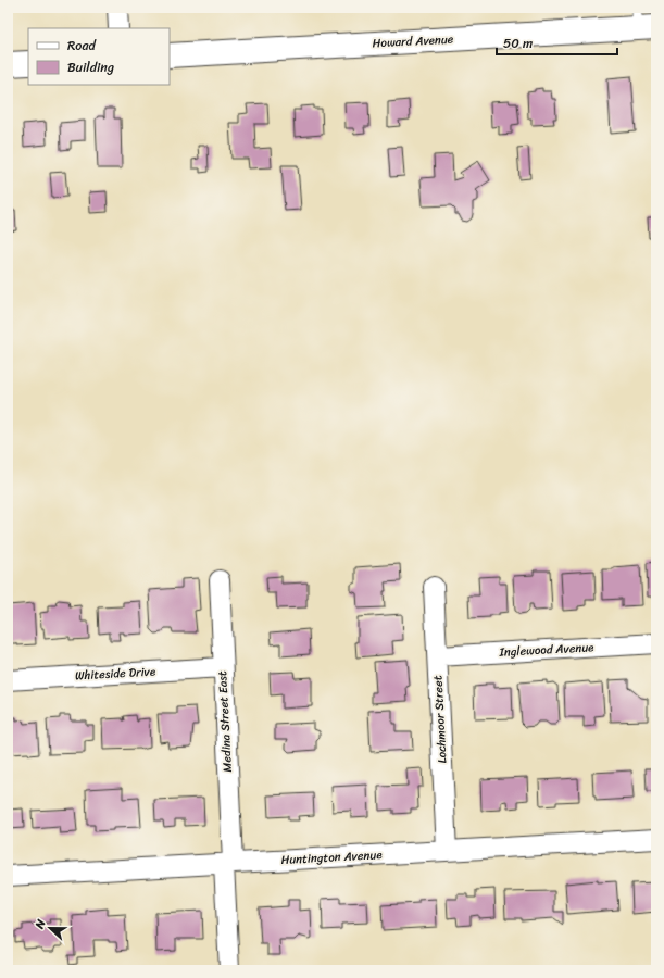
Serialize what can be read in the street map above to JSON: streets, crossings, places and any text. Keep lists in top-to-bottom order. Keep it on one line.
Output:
{"streets":{"street":["Howard Avenue","Inglewood Avenue","Whiteside Drive","Lochmoor Street","Medina Street East","Huntington Avenue"]},"crossings":[["Inglewood Avenue","Lochmoor Street"],["Whiteside Drive","Medina Street East"],["Lochmoor Street","Huntington Avenue"],["Medina Street East","Huntington Avenue"]],"legend":["Road","Building"],"scale_bar":"50 m","north":"left"}
